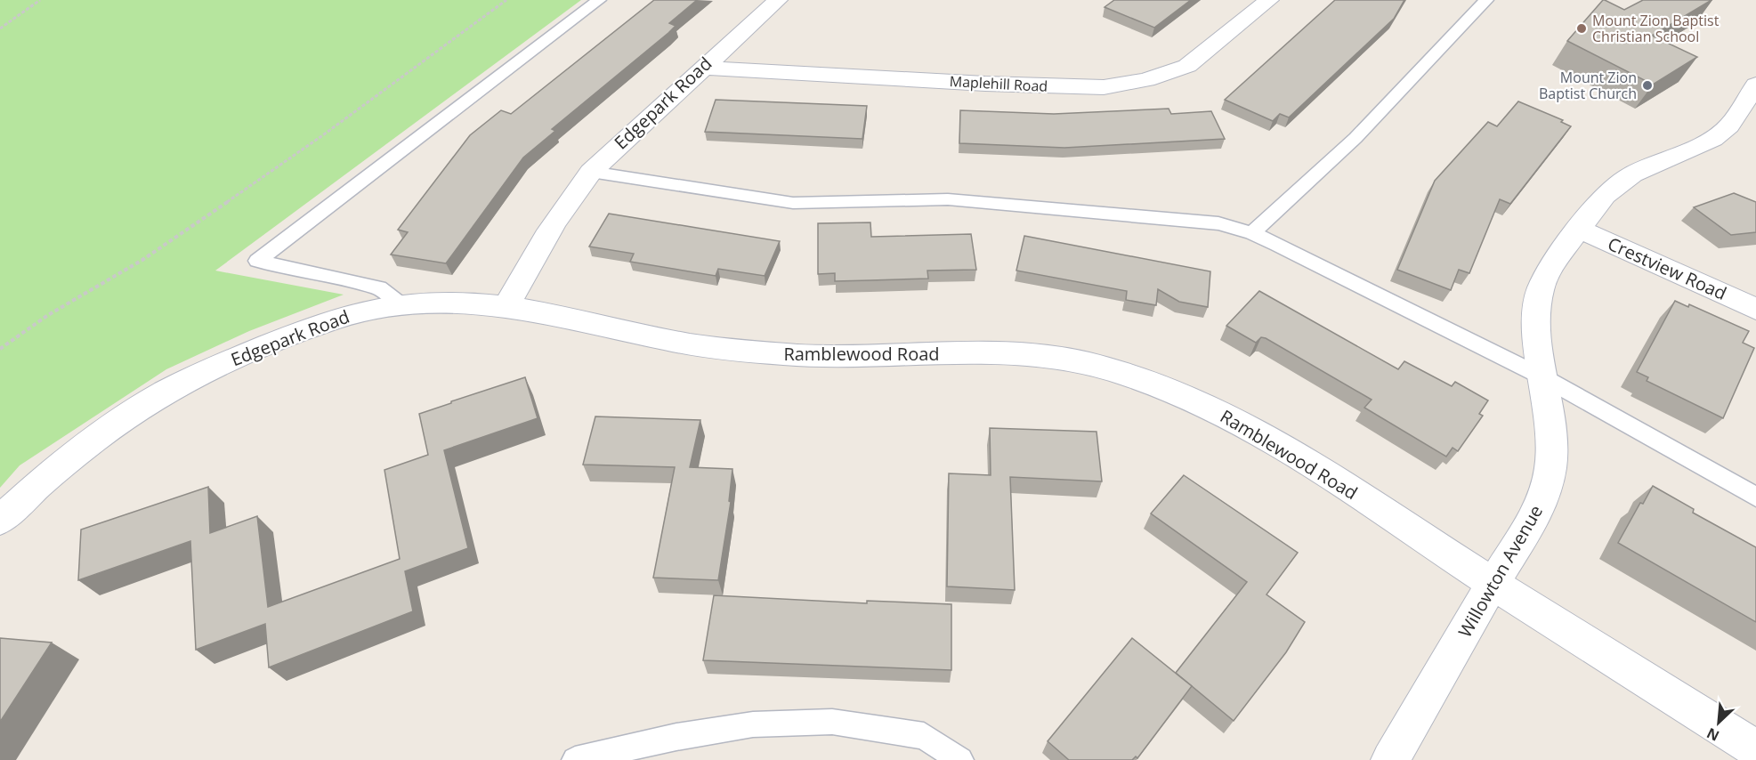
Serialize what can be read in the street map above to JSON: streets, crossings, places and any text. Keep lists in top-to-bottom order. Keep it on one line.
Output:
{"streets":{"street":["Maplehill Road","Edgepark Road","Crestview Road","Ramblewood Road","Willowton Avenue"]},"crossings":[["Maplehill Road","Edgepark Road"],["Edgepark Road","Ramblewood Road"],["Crestview Road","Willowton Avenue"],["Ramblewood Road","Willowton Avenue"]],"places":["Mount Zion Baptist Christian School","Mount Zion Baptist Church"],"north":"bottom left"}
